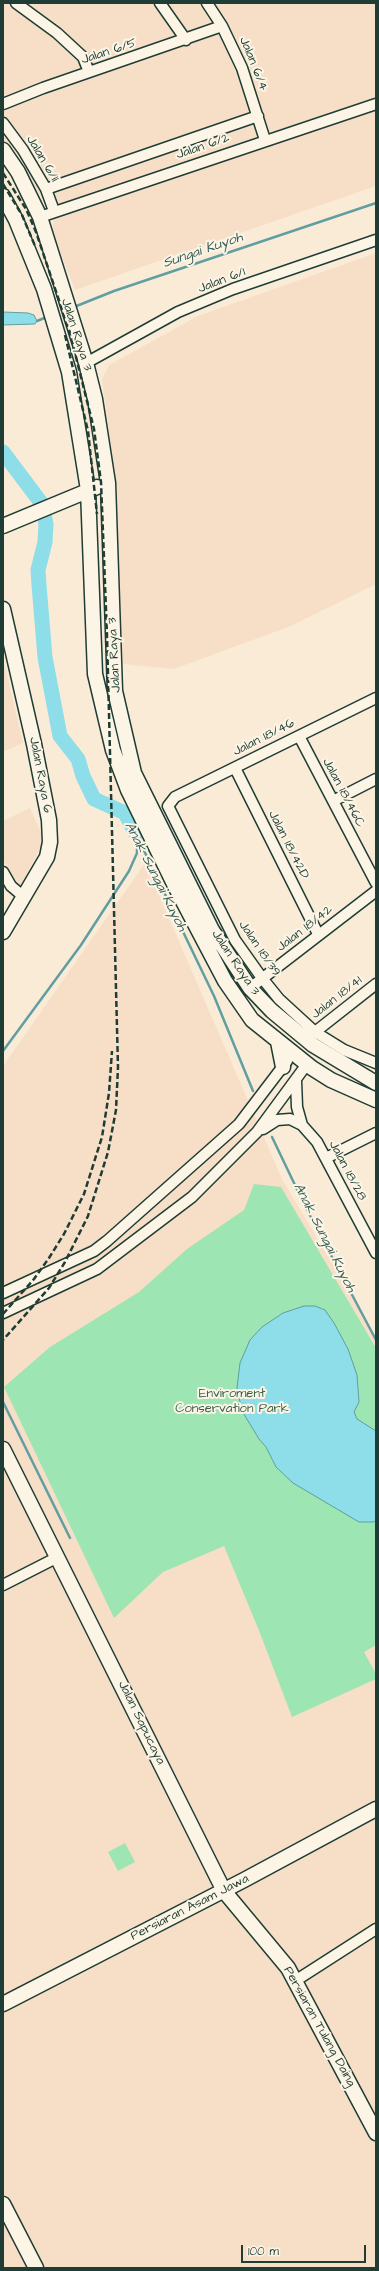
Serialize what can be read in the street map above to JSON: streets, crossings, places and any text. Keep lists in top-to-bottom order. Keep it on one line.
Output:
{"streets":{"street":["Jalan 6/5","Jalan 6/4","Jalan 6/2","Jalan 6/11","Jalan 6/1","Jalan Raya 3","Jalan 18/46","Jalan Raya 6","Jalan 18/46C","Jalan 18/42D","Jalan 18/42","Jalan 18/39","Jalan 18/41","Jalan 18/28","Jalan Sapucaya","Persiaran Asam Jawa","Persiaran Tulang Daing"]},"crossings":[["Jalan 6/5","Jalan 6/4"],["Jalan 6/4","Jalan 6/2"],["Jalan 6/2","Jalan 6/11"],["Jalan 6/2","Jalan Raya 3"],["Jalan 6/1","Jalan Raya 3"],["Jalan Raya 3","Jalan 18/42"],["Jalan 18/46","Jalan 18/46C"],["Jalan 18/46","Jalan 18/42D"],["Jalan 18/46","Jalan 18/39"],["Jalan 18/42D","Jalan 18/42"],["Jalan 18/42","Jalan 18/39"],["Jalan 18/39","Jalan 18/41"],["Jalan Sapucaya","Persiaran Asam Jawa"],["Jalan Sapucaya","Persiaran Tulang Daing"],["Persiaran Asam Jawa","Persiaran Tulang Daing"]],"water":["Sungai Kuyoh","Anak Sungai Kuyoh"],"parks":["Enviroment Conservation Park"],"scale_bar":"100 m"}
